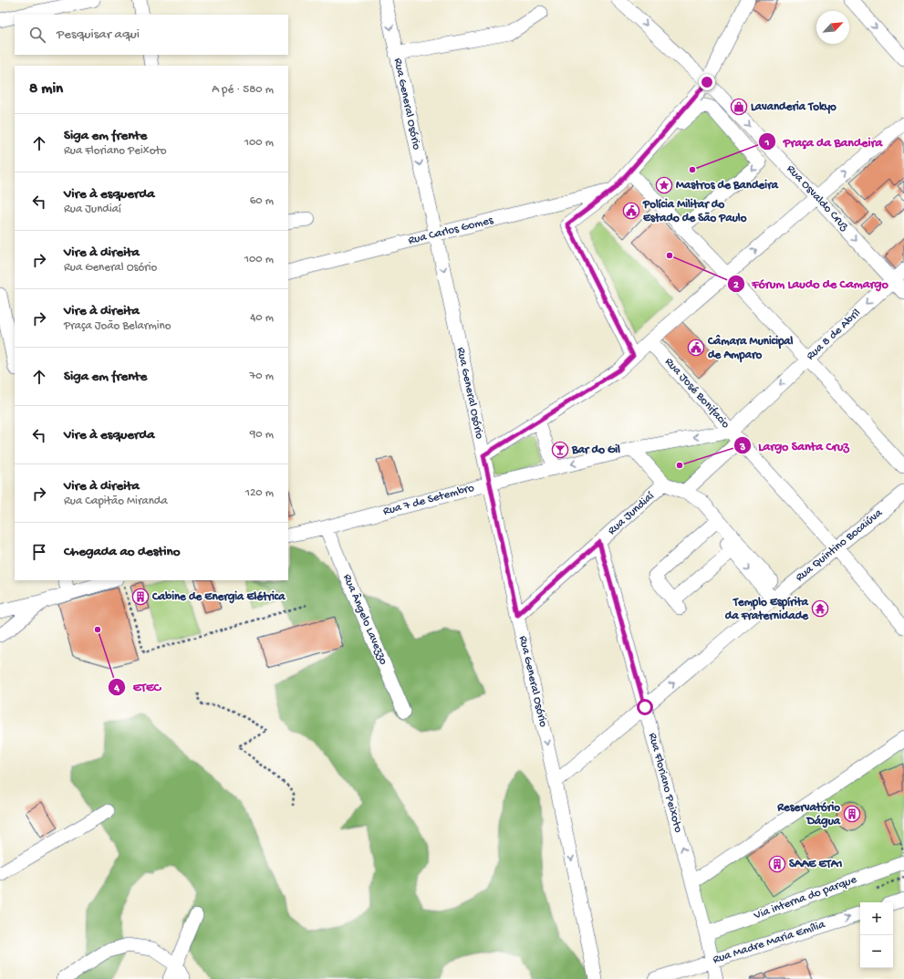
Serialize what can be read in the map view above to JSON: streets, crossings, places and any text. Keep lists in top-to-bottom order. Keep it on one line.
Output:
{"streets":{"street":["Rua General Osório","Rua Osvaldo Cruz","Rua Carlos Gomes","Rua 8 de Abril","Rua José Bonifacio","Rua 7 de Setembro","Rua Jundiaí","Rua Quintino Bocaiúva","Rua Ângelo Lavezzo","Rua Floriano Peixoto","Via interna do parque","Rua Madre Maria Emília"]},"crossings":[["Rua General Osório","Rua Carlos Gomes"],["Rua General Osório","Rua 7 de Setembro"],["Rua General Osório","Rua Jundiaí"],["Rua General Osório","Rua Quintino Bocaiúva"],["Rua Osvaldo Cruz","Rua 8 de Abril"],["Rua 8 de Abril","Rua José Bonifacio"],["Rua 8 de Abril","Rua 7 de Setembro"],["Rua José Bonifacio","Rua 7 de Setembro"],["Rua José Bonifacio","Rua Quintino Bocaiúva"],["Rua 7 de Setembro","Rua Ângelo Lavezzo"],["Rua Jundiaí","Rua Floriano Peixoto"],["Rua Quintino Bocaiúva","Rua Floriano Peixoto"],["Rua Floriano Peixoto","Via interna do parque"],["Rua Floriano Peixoto","Rua Madre Maria Emília"]],"one_way":["Rua General Osório","Rua Quintino Bocaiúva","Rua Floriano Peixoto"],"places":{"shop":["Lavanderia Tokyo"],"other":["Praça da Bandeira","Fórum Laudo de Camargo","Largo Santa Cruz","ETEC"],"place":["Mastros de Bandeira"],"public building":["Polícia Militar do Estado de São Paulo","Câmara Municipal de Amparo"],"bar":["Bar do Gil"],"building":["Cabine de Energia Elétrica","Reservatório Dágua","SAAE ETA1"],"temple":["Templo Espírita da Fraternidade"]},"north":"top right","page":{"search":"Pesquisar aqui","heading":["8 min","A pé · 580 m"],"list":[["Siga em frente","Rua Floriano Peixoto","100 m"],["Vire à esquerda","Rua Jundiaí","60 m"],["Vire à direita","Rua General Osório","100 m"],["Vire à direita","Praça João Belarmino","40 m"],["Siga em frente","70 m"],["Vire à esquerda","90 m"],["Vire à direita","Rua Capitão Miranda","120 m"],"Chegada ao destino"],"map_buttons":["+","−"]}}
